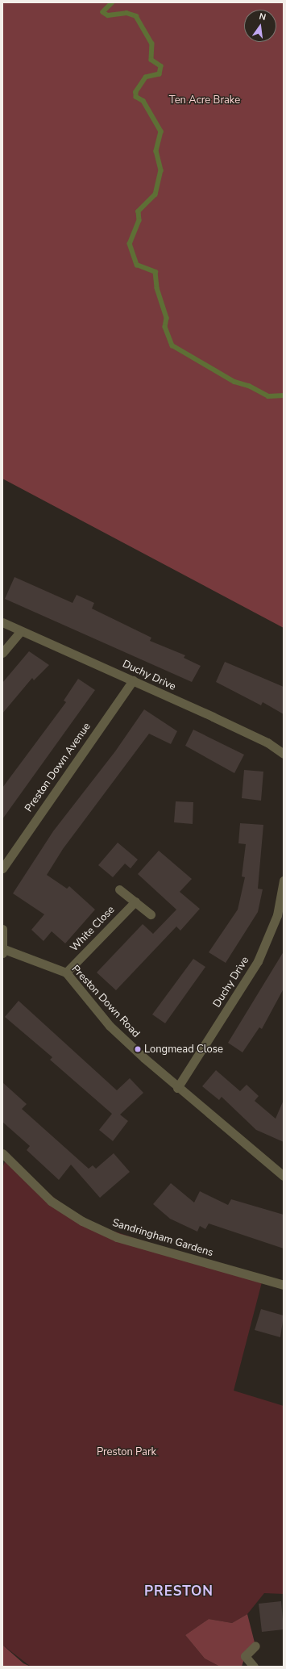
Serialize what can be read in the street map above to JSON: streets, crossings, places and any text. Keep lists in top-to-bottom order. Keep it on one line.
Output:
{"streets":{"street":["Duchy Drive","Preston Down Avenue","White Close","Preston Down Road","Sandringham Gardens"]},"crossings":[["Duchy Drive","Preston Down Avenue"],["Duchy Drive","Preston Down Road"],["White Close","Preston Down Road"]],"districts":["PRESTON"],"parks":["Ten Acre Brake","Preston Park"],"places":["Longmead Close"],"north":"top"}
